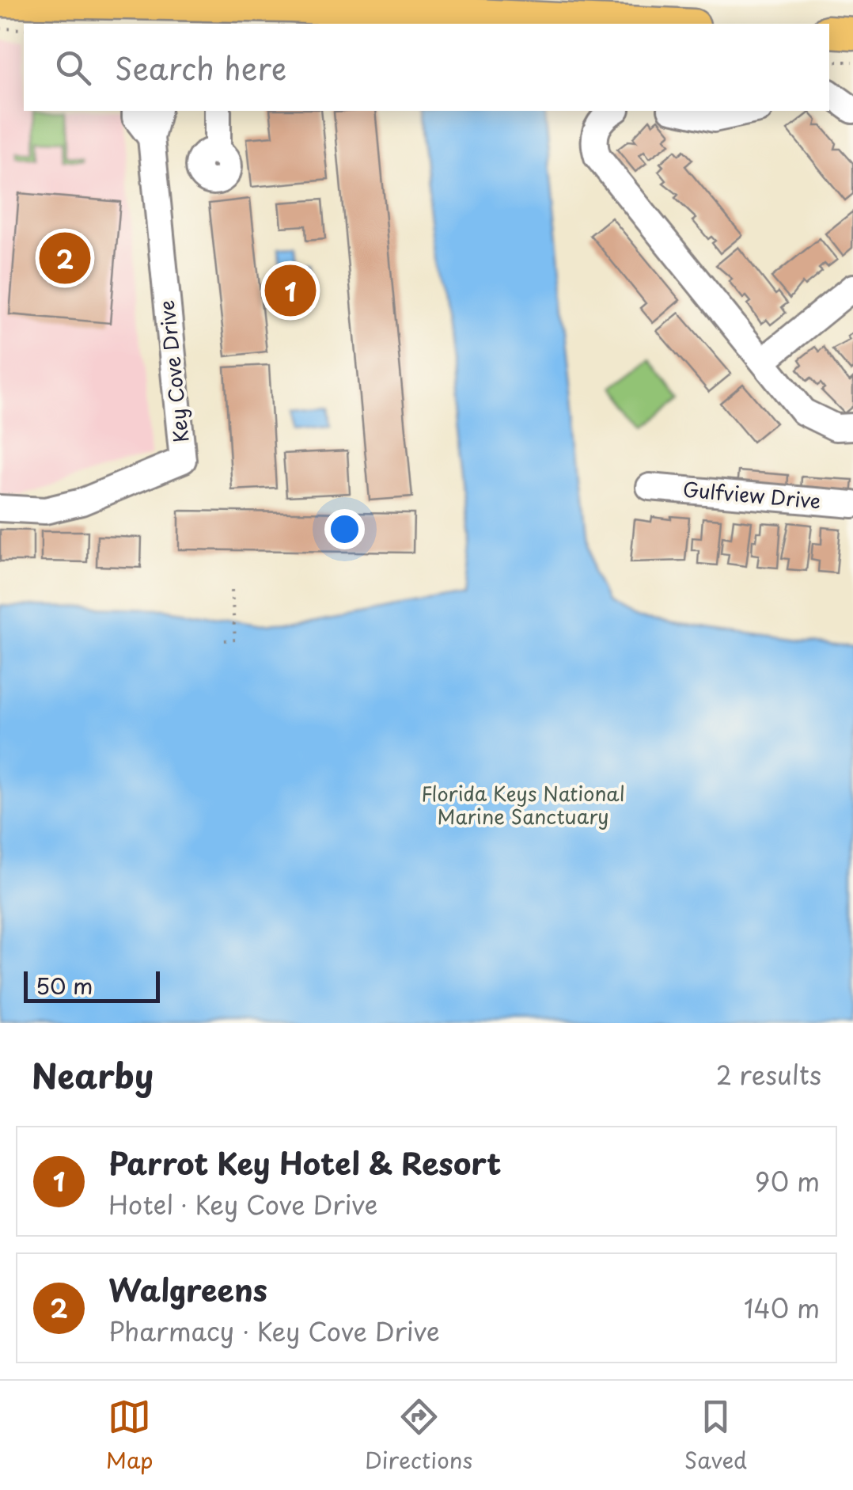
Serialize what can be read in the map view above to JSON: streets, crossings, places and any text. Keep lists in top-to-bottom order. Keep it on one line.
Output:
{"streets":{"street":["Key Cove Drive","Gulfview Drive"]},"parks":["Florida Keys National Marine Sanctuary"],"scale_bar":"50 m","page":{"search":"Search here","pins":["2","1"],"scale":"50 m","heading":["Nearby","2 results"],"list":[{"mark":"1","name":"Parrot Key Hotel & Resort","note":"Hotel · Key Cove Drive","value":"90 m"},{"mark":"2","name":"Walgreens","note":"Pharmacy · Key Cove Drive","value":"140 m"}],"nav":["Map","Directions","Saved"]}}
